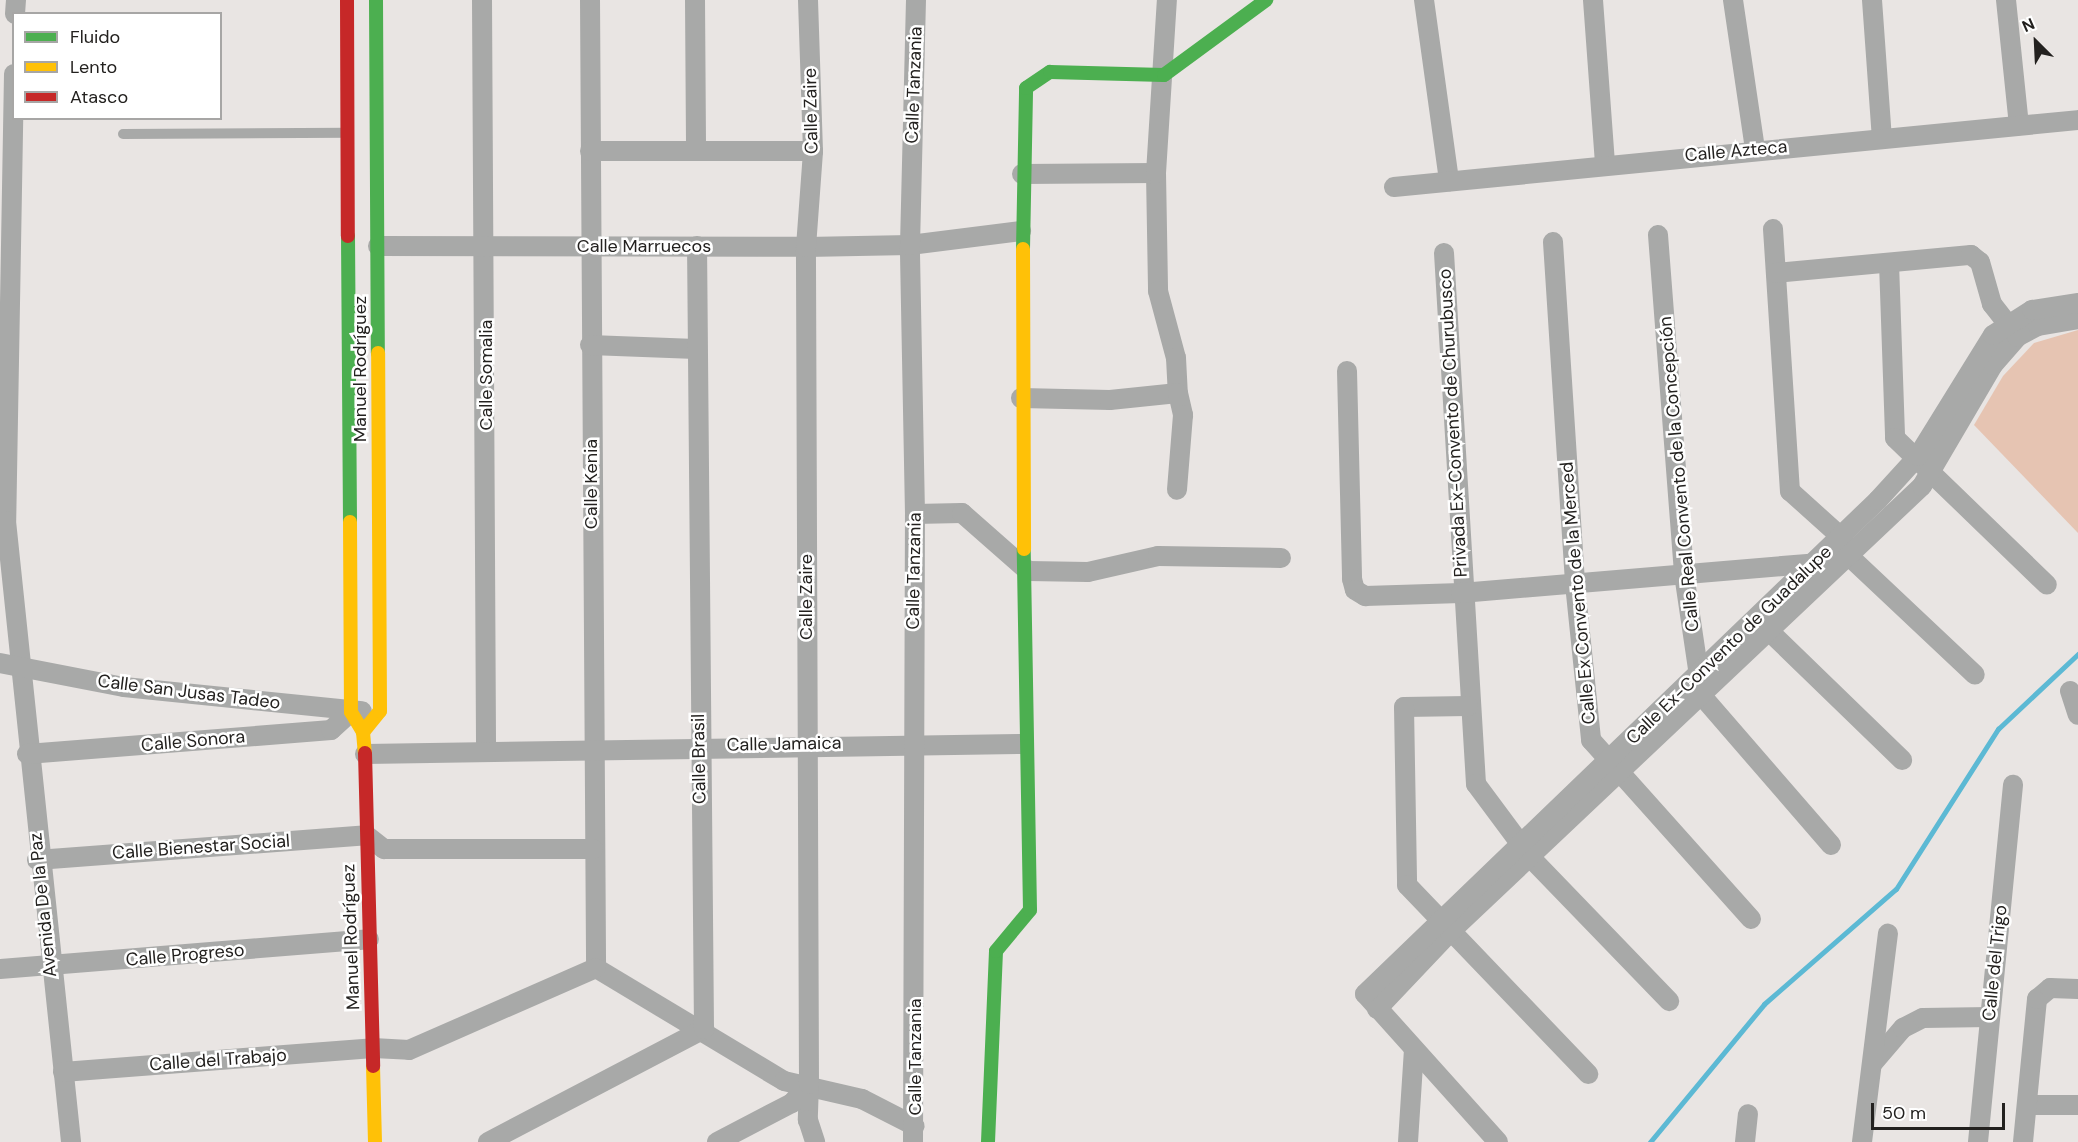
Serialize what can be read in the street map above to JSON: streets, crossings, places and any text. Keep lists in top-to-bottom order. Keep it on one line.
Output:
{"streets":{"street":["Calle Tanzania","Calle Zaire","Calle Azteca","Calle Marruecos","Manuel Rodríguez","Calle Somalia","Privada Ex-Convento de Churubusco","Calle Real Convento de la Concepción","Calle Kenia","Calle Ex Convento de la Merced","Calle Ex-Convento de Guadalupe","Calle San Jusas Tadeo","Calle Sonora","Calle Jamaica","Calle Brasil","Calle Bienestar Social","Avenida De la Paz","Calle Progreso","Calle del Trigo","Calle del Trabajo"]},"crossings":[["Calle Tanzania","Calle Marruecos"],["Calle Tanzania","Calle Jamaica"],["Calle Zaire","Calle Marruecos"],["Calle Zaire","Calle Jamaica"],["Calle Marruecos","Manuel Rodríguez"],["Calle Marruecos","Calle Somalia"],["Calle Marruecos","Calle Kenia"],["Calle Marruecos","Calle Brasil"],["Manuel Rodríguez","Calle San Jusas Tadeo"],["Manuel Rodríguez","Calle Sonora"],["Manuel Rodríguez","Calle Jamaica"],["Manuel Rodríguez","Calle Bienestar Social"],["Manuel Rodríguez","Calle Progreso"],["Manuel Rodríguez","Calle del Trabajo"],["Calle Somalia","Calle Jamaica"],["Privada Ex-Convento de Churubusco","Calle Ex-Convento de Guadalupe"],["Calle Real Convento de la Concepción","Calle Ex-Convento de Guadalupe"],["Calle Kenia","Calle Jamaica"],["Calle Kenia","Calle del Trabajo"],["Calle Ex Convento de la Merced","Calle Ex-Convento de Guadalupe"],["Calle San Jusas Tadeo","Calle Sonora"],["Calle San Jusas Tadeo","Avenida De la Paz"],["Calle Sonora","Avenida De la Paz"],["Calle Jamaica","Calle Brasil"],["Calle Bienestar Social","Avenida De la Paz"],["Avenida De la Paz","Calle Progreso"],["Avenida De la Paz","Calle del Trabajo"]],"legend":["Fluido","Lento","Atasco"],"scale_bar":"50 m","north":"top left"}
